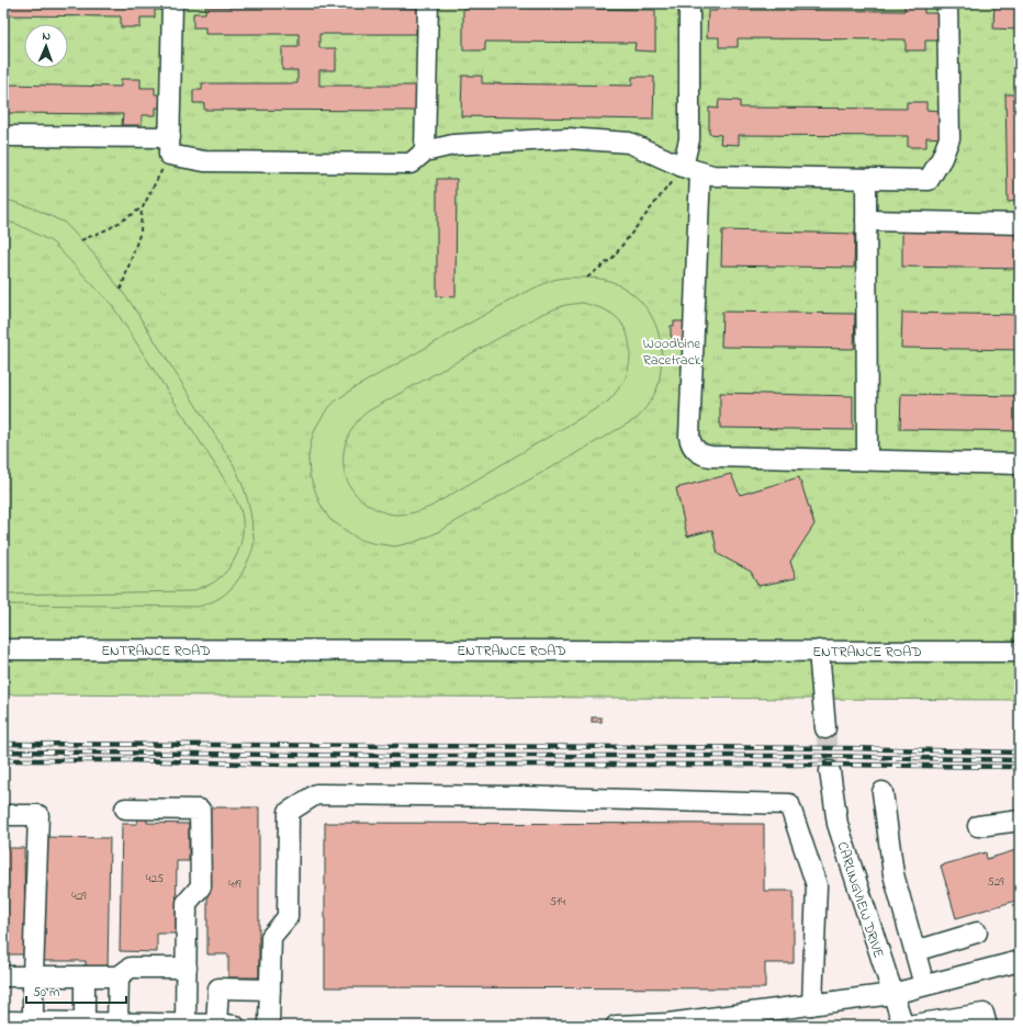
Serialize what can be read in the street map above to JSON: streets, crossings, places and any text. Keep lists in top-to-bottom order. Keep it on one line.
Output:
{"streets":{"street":["ENTRANCE ROAD","CARLINGVIEW DRIVE"]},"parks":["Woodbine Racetrack"],"house_numbers":["425","529","419","429","514"],"scale_bar":"50 m","north":"top"}
